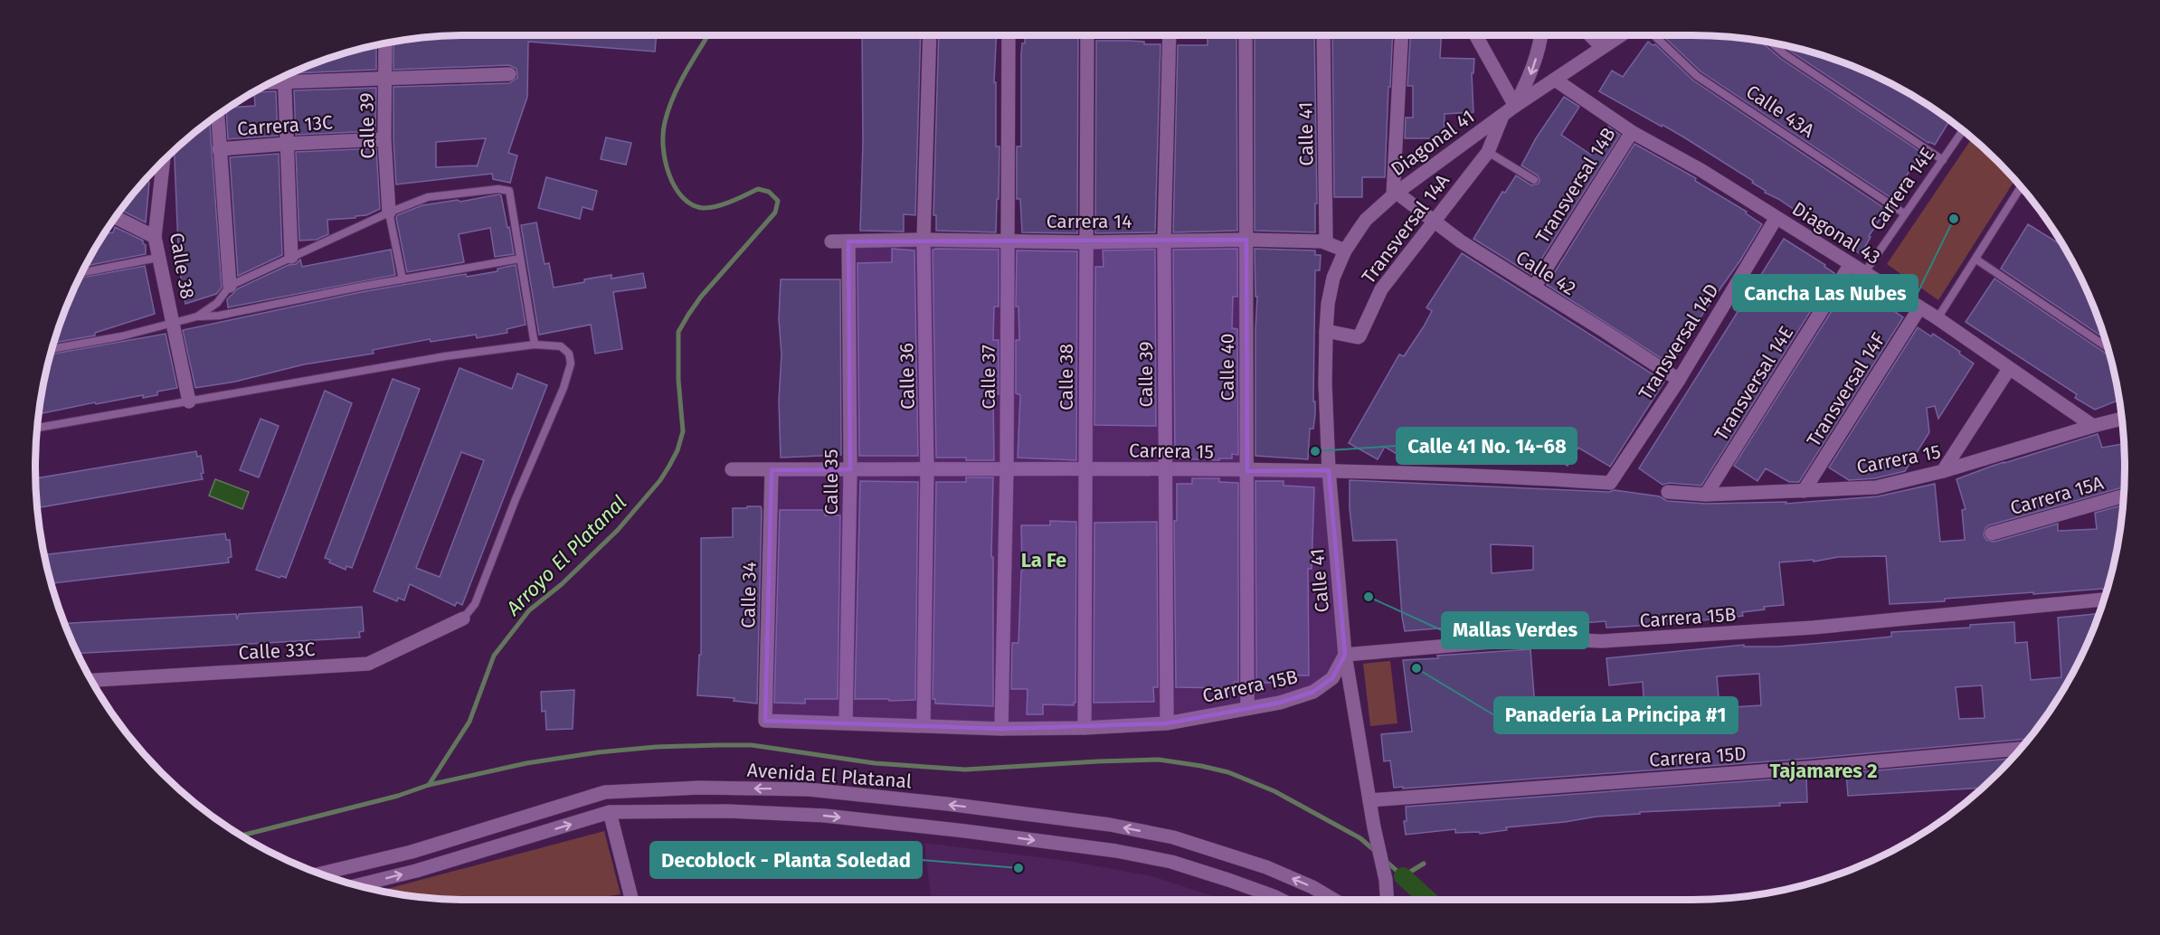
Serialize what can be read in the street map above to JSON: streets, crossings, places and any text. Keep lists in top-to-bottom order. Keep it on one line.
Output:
{"streets":{"street":["Carrera 13C","Calle 39","Calle 41","Diagonal 41","Transversal 14B","Carrera 14","Transversal 14A","Diagonal 43","Calle 38","Calle 42","Transversal 14D","Calle 40","Calle 36","Calle 37","Transversal 14E","Transversal 14F","Carrera 15","Calle 35","Carrera 15A","Calle 34","Carrera 15B","Calle 33C","Carrera 15D","Avenida El Platanal"],"lane":["Calle 43A","Carrera 14E"]},"crossings":[["Calle 43A","Carrera 14E"],["Carrera 13C","Calle 39"],["Calle 39","Carrera 14"],["Calle 39","Carrera 15"],["Calle 39","Carrera 15B"],["Calle 41","Diagonal 41"],["Calle 41","Carrera 14"],["Calle 41","Transversal 14A"],["Calle 41","Carrera 15"],["Calle 41","Carrera 15B"],["Calle 41","Carrera 15D"],["Diagonal 41","Carrera 14"],["Diagonal 41","Transversal 14A"],["Diagonal 41","Diagonal 43"],["Diagonal 41","Calle 42"],["Transversal 14B","Diagonal 43"],["Transversal 14B","Calle 42"],["Carrera 14E","Diagonal 43"],["Carrera 14","Calle 38"],["Carrera 14","Calle 40"],["Carrera 14","Calle 36"],["Carrera 14","Calle 37"],["Carrera 14","Calle 35"],["Transversal 14A","Calle 42"],["Diagonal 43","Transversal 14D"],["Diagonal 43","Transversal 14E"],["Diagonal 43","Transversal 14F"],["Diagonal 43","Carrera 15"],["Calle 38","Carrera 15"],["Calle 38","Carrera 15B"],["Calle 42","Transversal 14D"],["Transversal 14D","Carrera 15"],["Calle 40","Carrera 15"],["Calle 40","Carrera 15B"],["Calle 36","Carrera 15"],["Calle 36","Carrera 15B"],["Calle 37","Carrera 15"],["Calle 37","Carrera 15B"],["Transversal 14E","Carrera 15"],["Transversal 14F","Carrera 15"],["Carrera 15","Calle 35"],["Carrera 15","Calle 34"],["Calle 35","Carrera 15B"],["Calle 34","Carrera 15B"]],"districts":["La Fe","Tajamares 2"],"water":["Arroyo El Platanal"],"places":["Cancha Las Nubes","Calle 41 No. 14-68","Mallas Verdes","Panadería La Principa #1","Decoblock - Planta Soledad"]}
